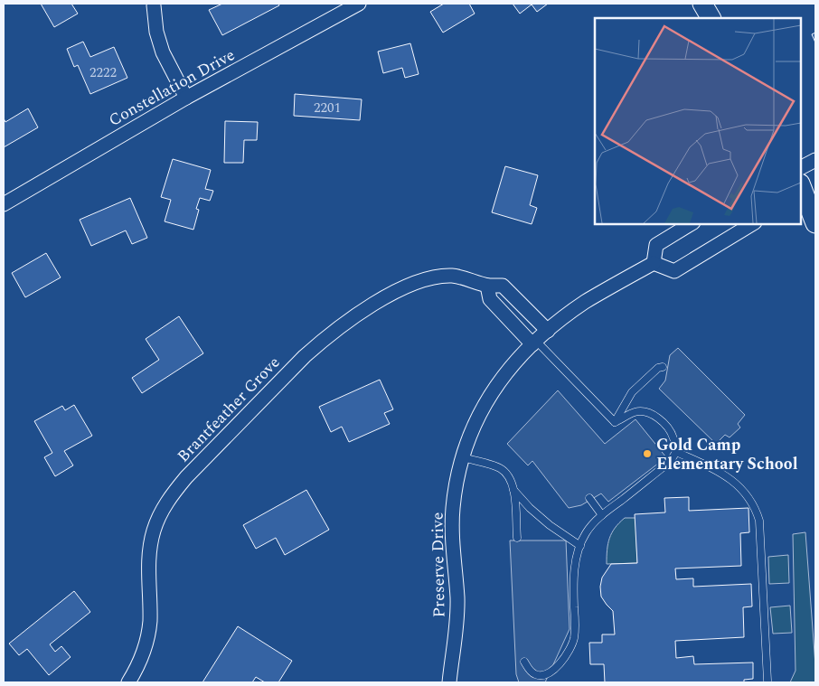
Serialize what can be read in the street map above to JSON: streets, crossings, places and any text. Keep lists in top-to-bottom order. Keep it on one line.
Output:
{"streets":{"street":["Constellation Drive","Brantfeather Grove","Preserve Drive"]},"crossings":[["Brantfeather Grove","Preserve Drive"]],"places":["Gold Camp Elementary School"],"house_numbers":["2222","2201"]}
